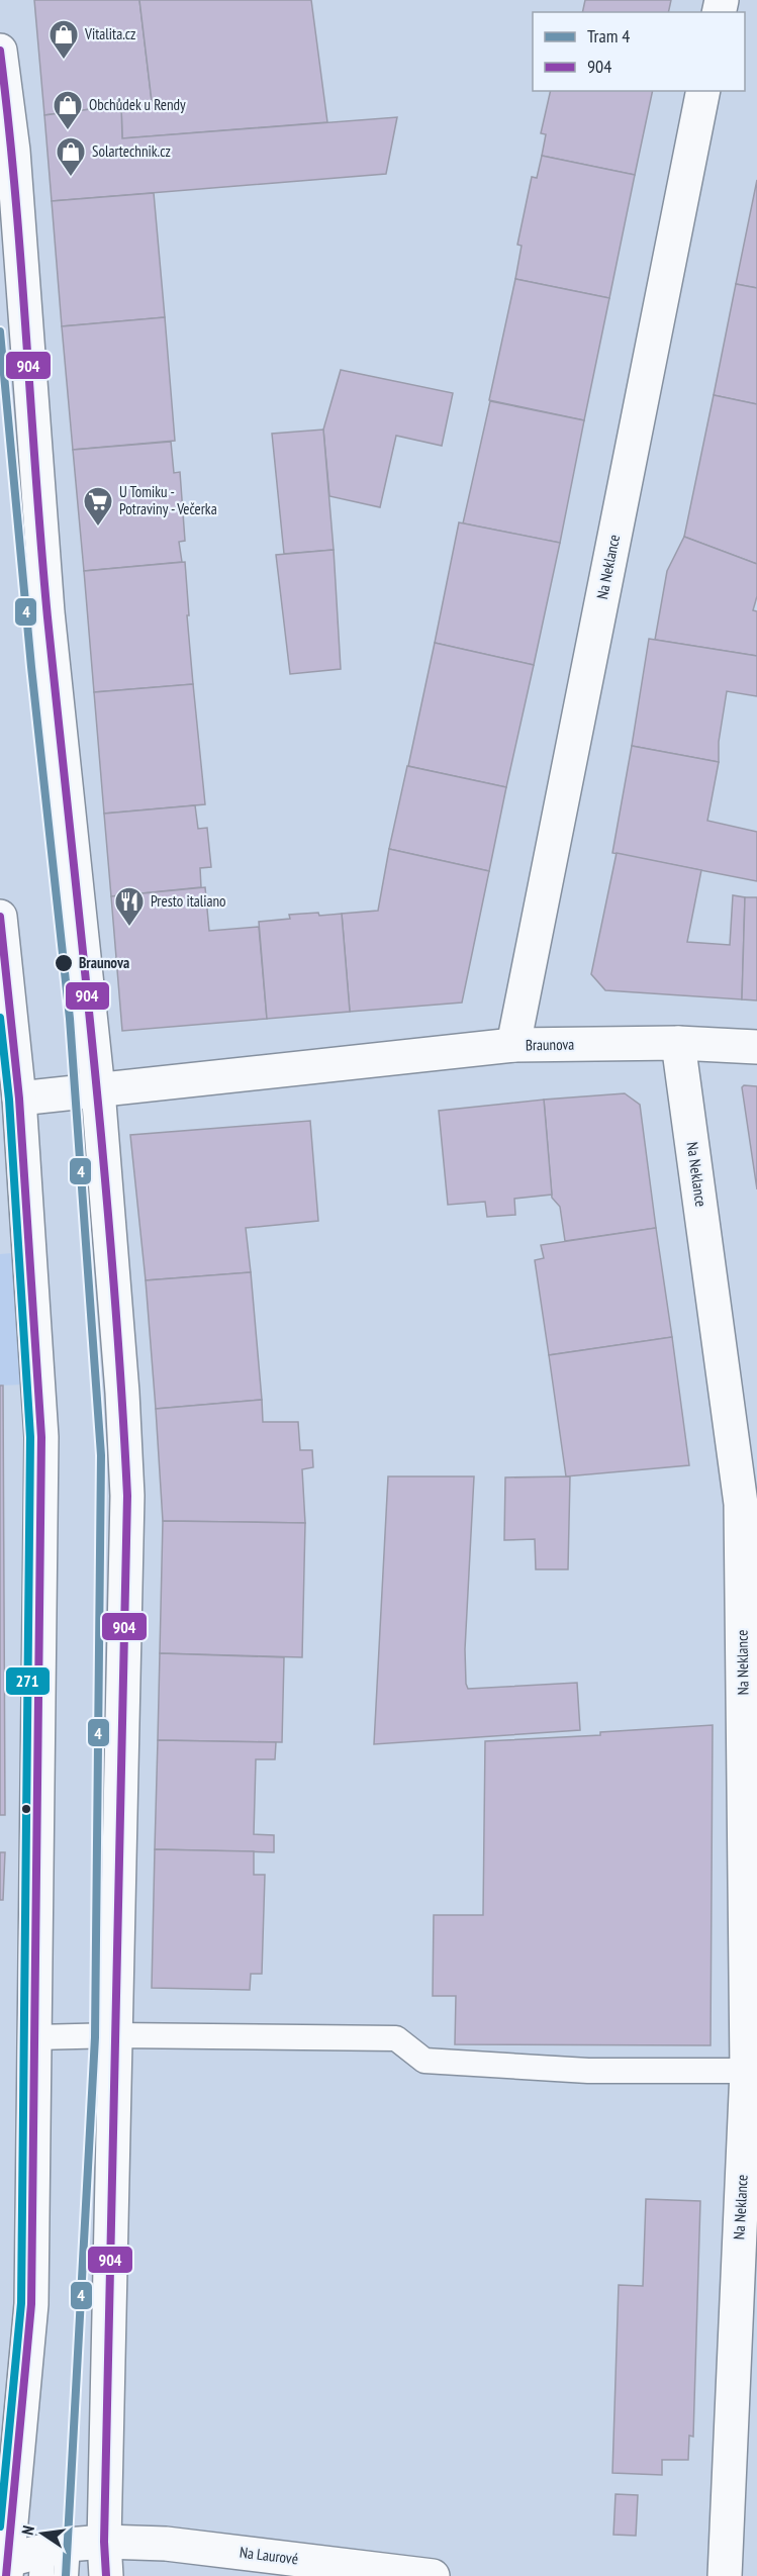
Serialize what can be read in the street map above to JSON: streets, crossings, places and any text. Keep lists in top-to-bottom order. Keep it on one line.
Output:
{"streets":{"main road":["Na Neklance","Braunova","Na Laurové"]},"crossings":[["Na Neklance","Braunova"]],"places":{"shop":["Vitalita.cz","Obchůdek u Rendy","Solartechnik.cz"],"supermarket":["U Tomiku - Potraviny - Večerka"],"restaurant":["Presto italiano"],"other":["Braunova"]},"lines":["transit line 904","tram line 4","transit line 271"],"legend":["Tram 4","904"],"north":"left"}
